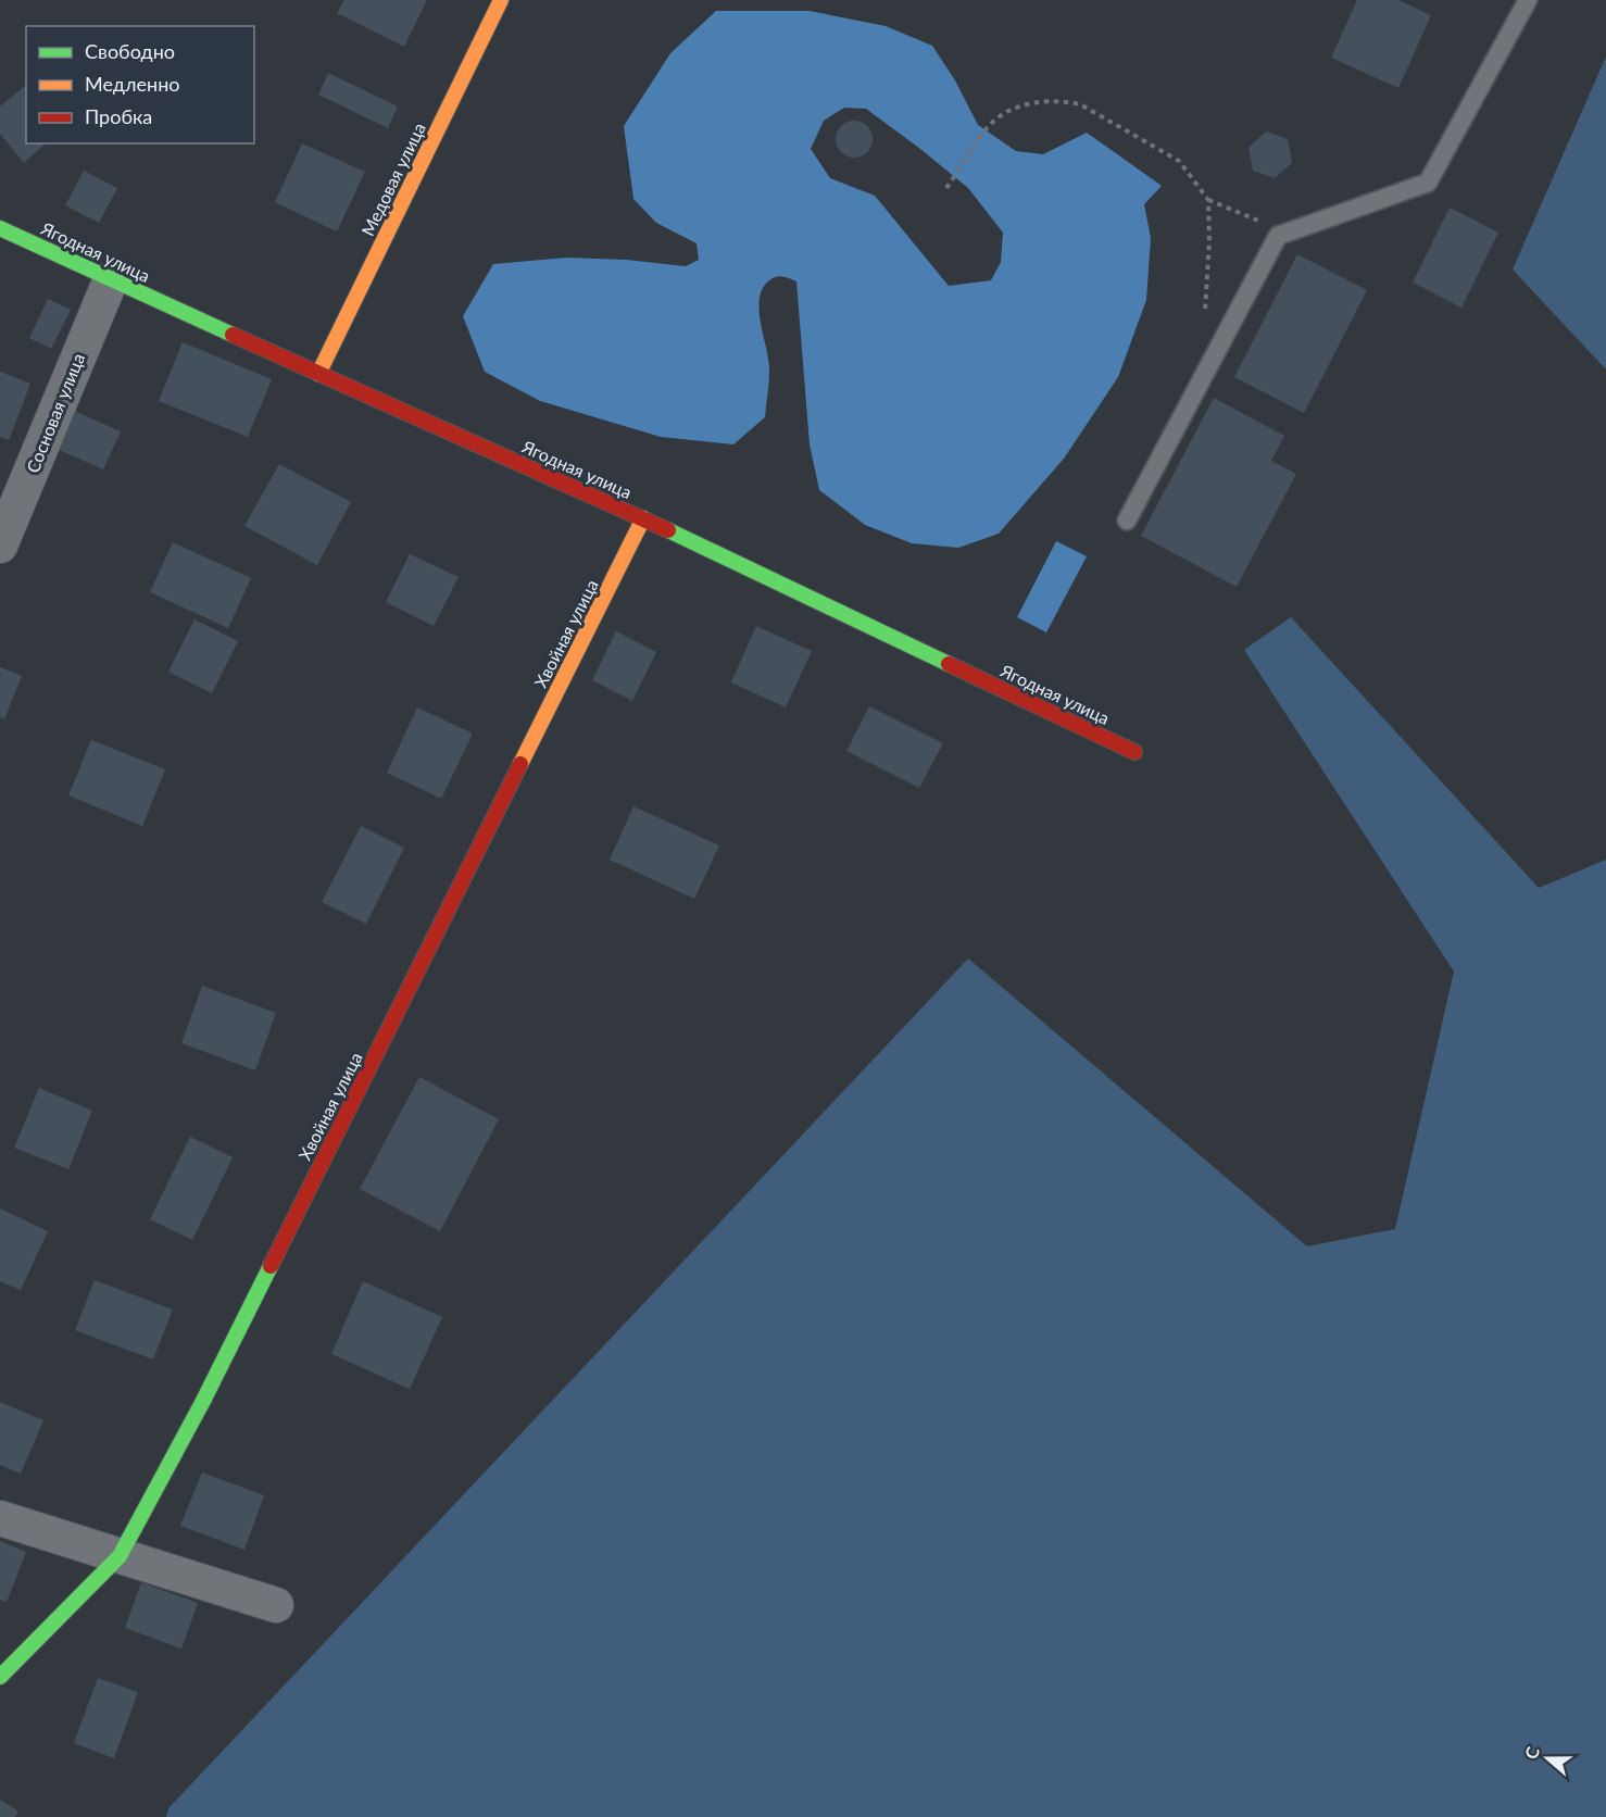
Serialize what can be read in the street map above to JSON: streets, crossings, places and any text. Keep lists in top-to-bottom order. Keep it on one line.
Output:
{"streets":{"street":["Медовая улица","Ягодная улица","Сосновая улица","Хвойная улица"]},"crossings":[["Медовая улица","Ягодная улица"],["Ягодная улица","Сосновая улица"],["Ягодная улица","Хвойная улица"]],"legend":["Свободно","Медленно","Пробка"],"north":"left"}
